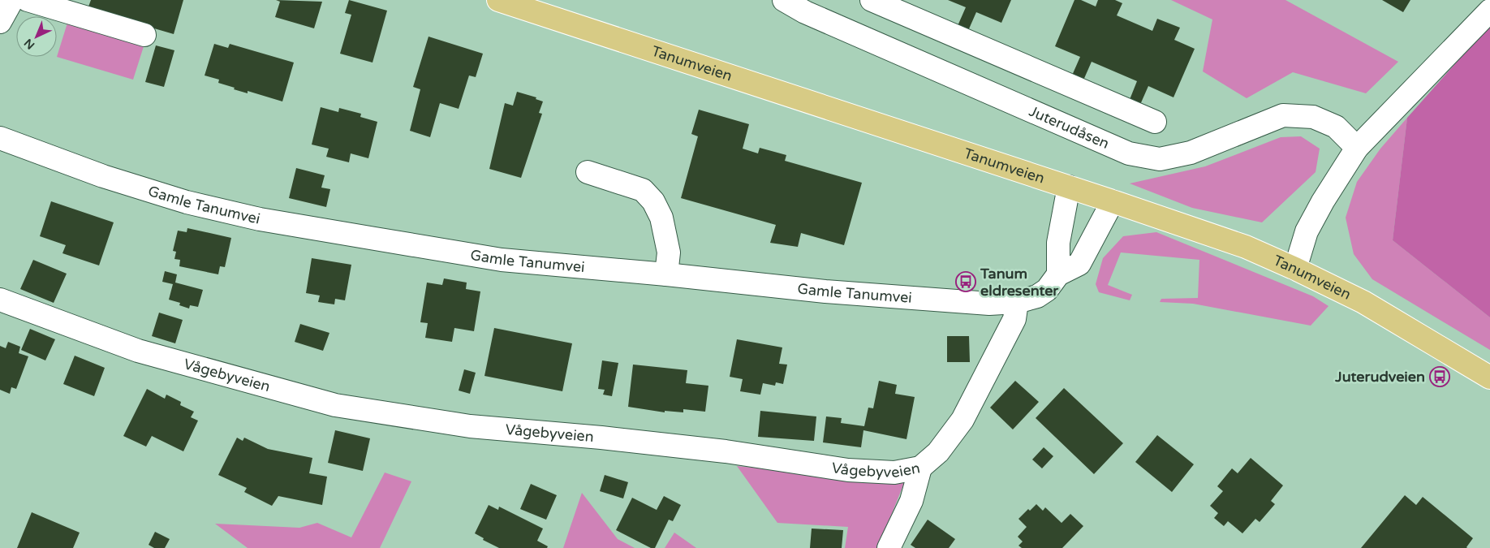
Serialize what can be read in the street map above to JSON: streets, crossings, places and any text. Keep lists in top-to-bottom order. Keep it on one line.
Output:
{"streets":{"main road":["Tanumveien"],"street":["Juterudåsen","Gamle Tanumvei","Vågebyveien"]},"crossings":[["Tanumveien","Gamle Tanumvei"],["Gamle Tanumvei","Vågebyveien"]],"places":{"bus stop":["Tanum eldresenter","Juterudveien"]},"north":"bottom left"}
